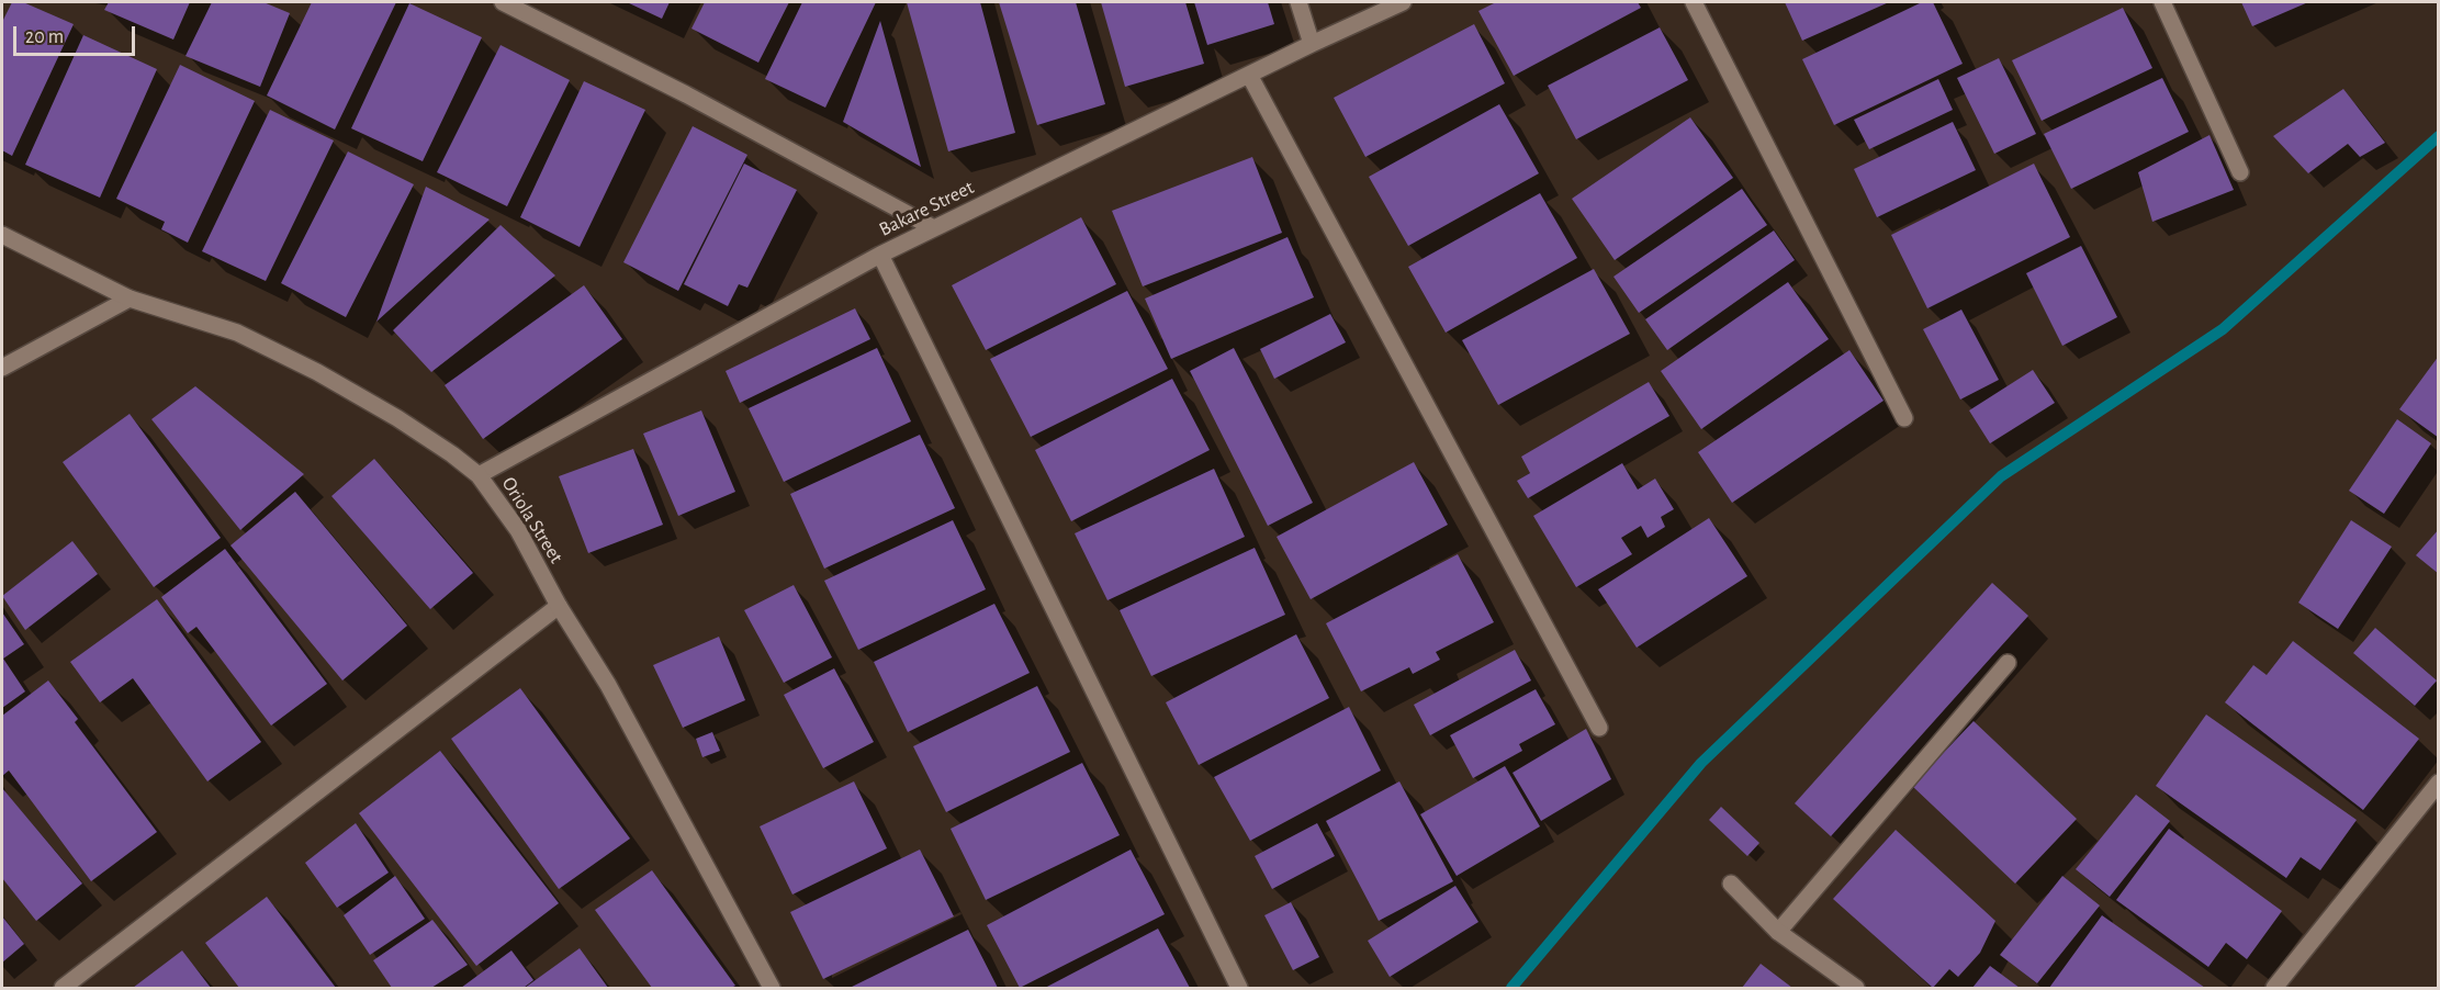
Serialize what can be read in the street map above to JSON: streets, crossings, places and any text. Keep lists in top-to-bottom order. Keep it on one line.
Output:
{"streets":{"street":["Bakare Street","Oriola Street"]},"crossings":[["Bakare Street","Oriola Street"]],"scale_bar":"20 m"}
